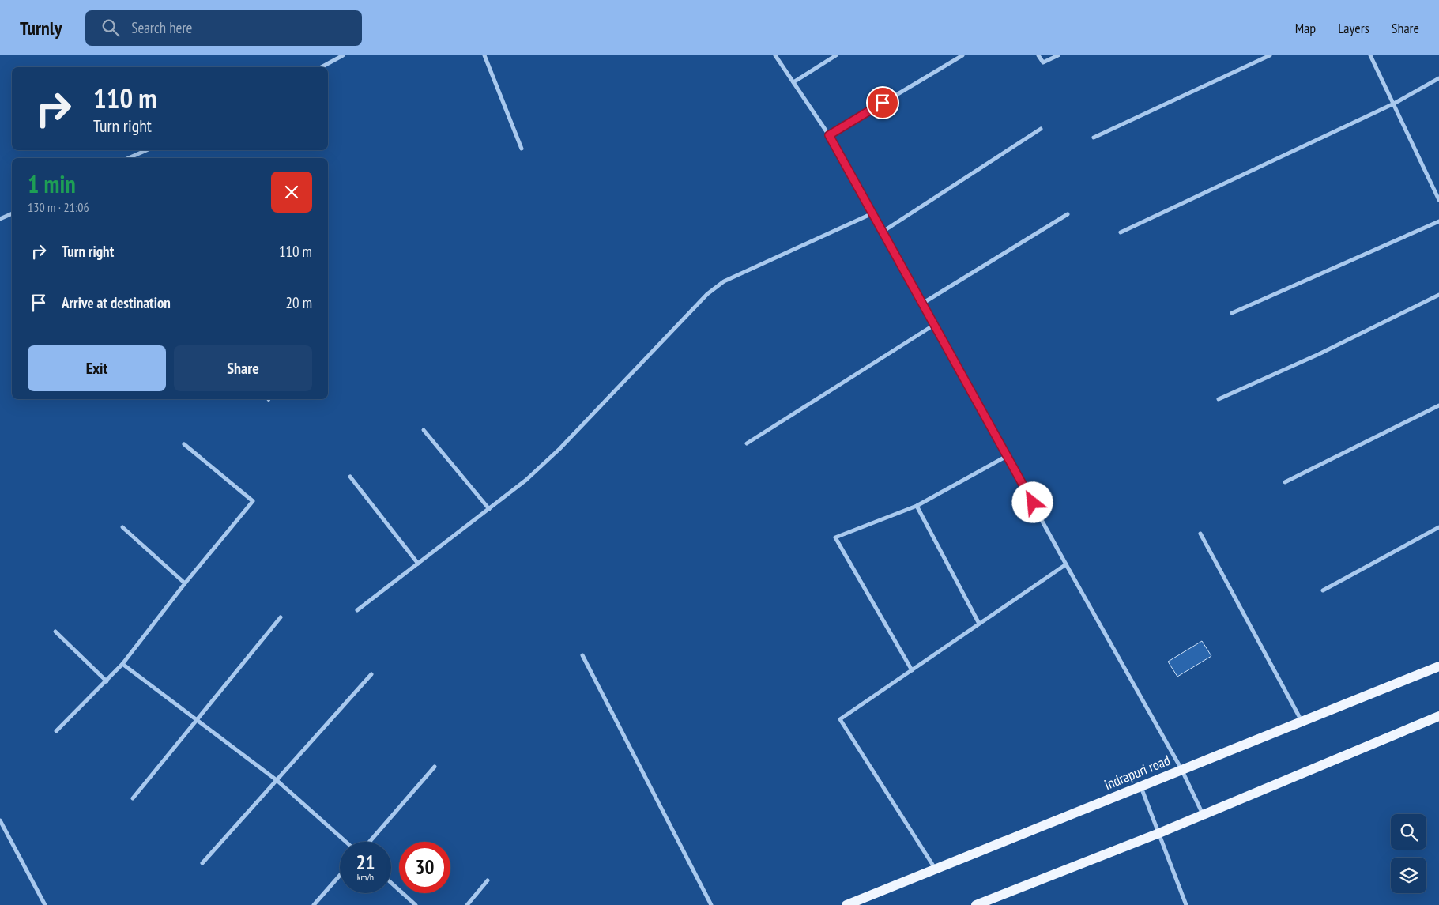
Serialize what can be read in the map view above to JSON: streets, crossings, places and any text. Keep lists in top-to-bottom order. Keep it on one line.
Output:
{"streets":{"main road":["indrapuri road"]},"page":{"header":"Turnly","search":"Search here","nav":["Map","Layers","Share"],"turn":["110 m","Turn right"],"heading":["1 min","130 m · 21:06"],"list":[{"name":"Turn right","value":"110 m"},{"name":"Arrive at destination","value":"20 m"}],"buttons":["Exit","Share"],"speed":"21 km/h","limit":"30"}}
